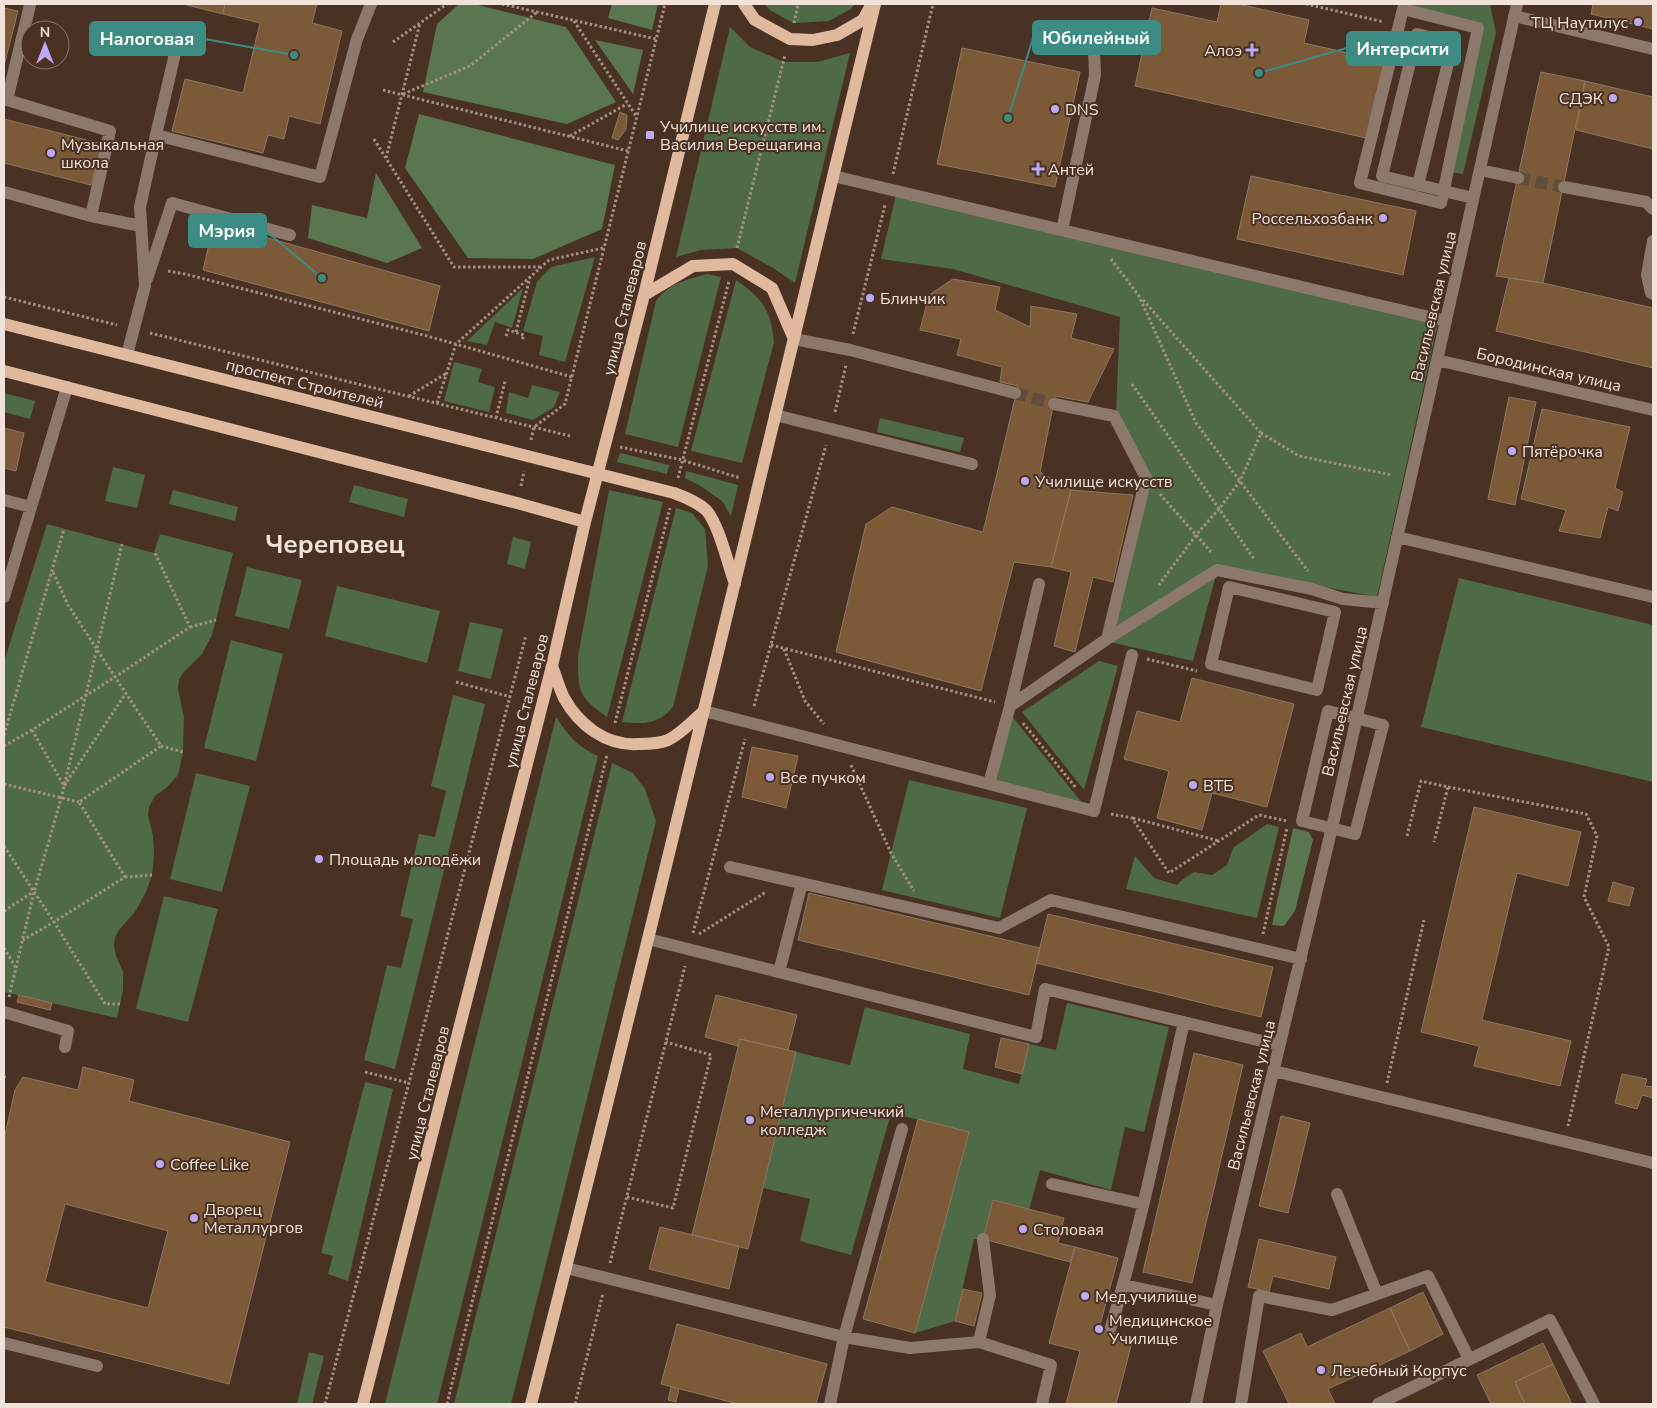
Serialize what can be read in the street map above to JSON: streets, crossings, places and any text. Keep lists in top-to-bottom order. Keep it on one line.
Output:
{"streets":{"main road":["улица Сталеваров","проспект Строителей"],"street":["Васильевская улица","Бородинская улица"]},"crossings":[["Васильевская улица","Бородинская улица"],["улица Сталеваров","проспект Строителей"]],"districts":["Череповец"],"places":{"other":["ТЦ Наутилус","Налоговая","Интерсити","СДЭК","DNS","Юбилейный","Музыкальная школа","Россельхозбанк","Мэрия","Блинчик","Пятёрочка","Училище искусств","Все пучком","ВТБ","Площадь молодёжи","Металлургичечкий колледж","Coffee Like","Дворец Металлургов","Столовая","Мед.училище","Медицинское Училище","Лечебный Корпус"],"health":["Алоэ","Антей"],"transit":["Училище искусств им. Василия Верещагина"]},"north":"top"}
